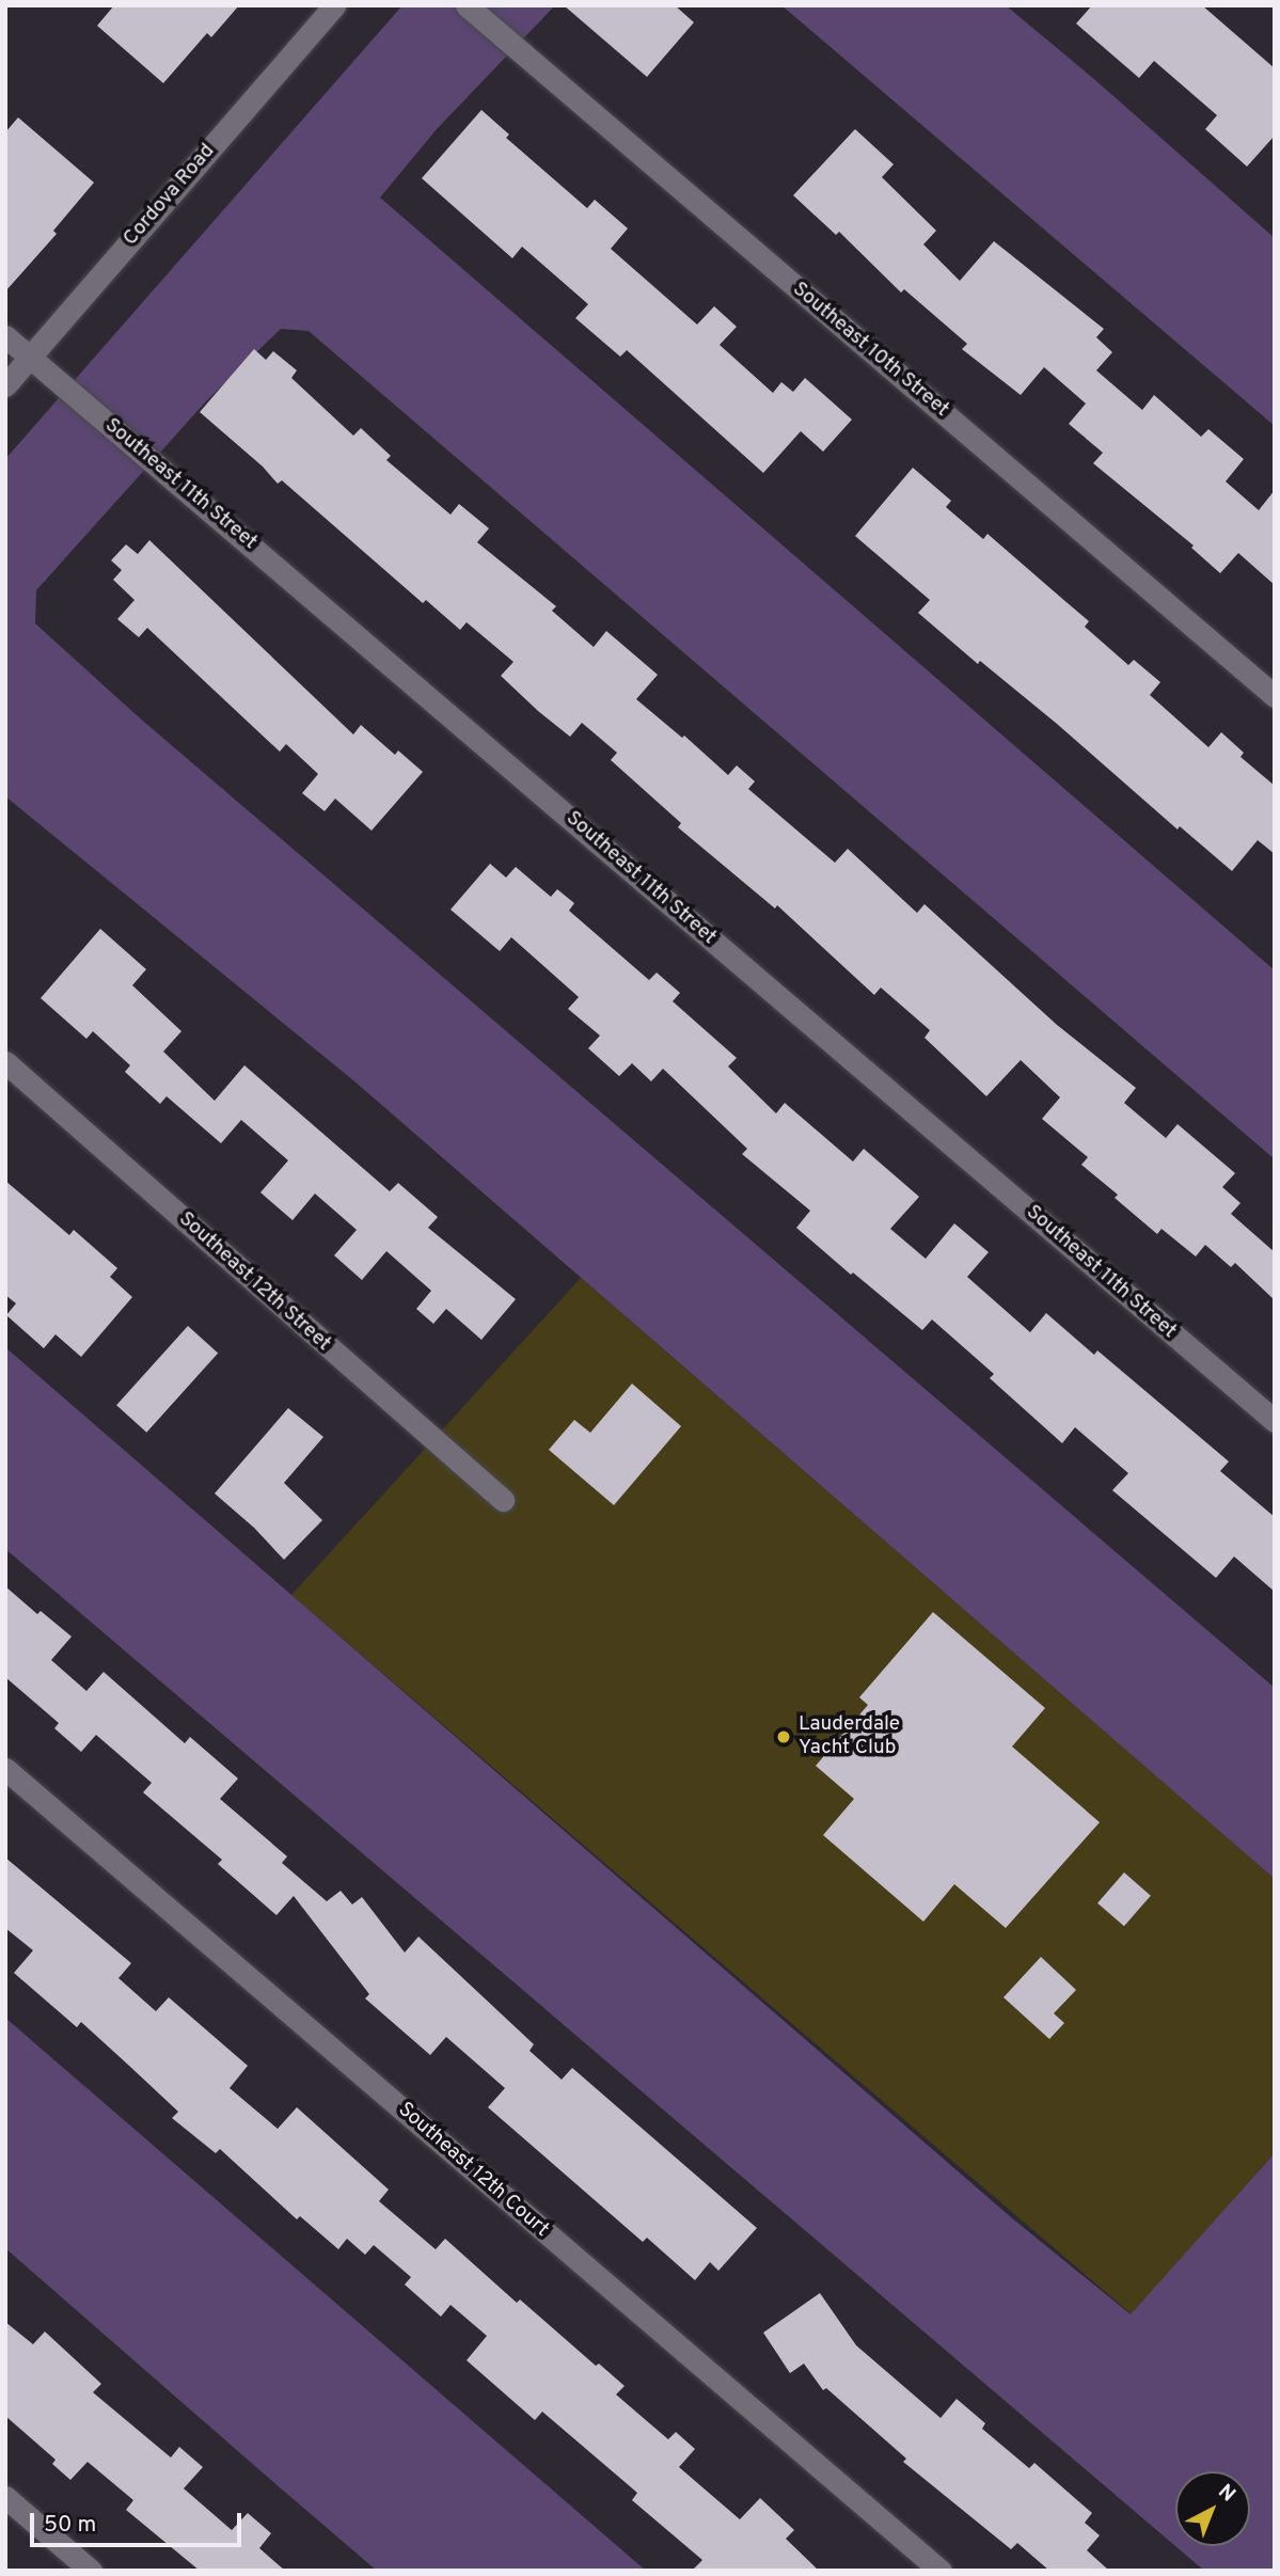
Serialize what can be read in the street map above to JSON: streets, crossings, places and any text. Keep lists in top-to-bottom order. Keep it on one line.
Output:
{"streets":{"street":["Cordova Road","Southeast 10th Street","Southeast 11th Street","Southeast 12th Street","Southeast 12th Court"]},"crossings":[["Cordova Road","Southeast 11th Street"]],"places":["Lauderdale Yacht Club"],"scale_bar":"50 m","north":"top right"}
